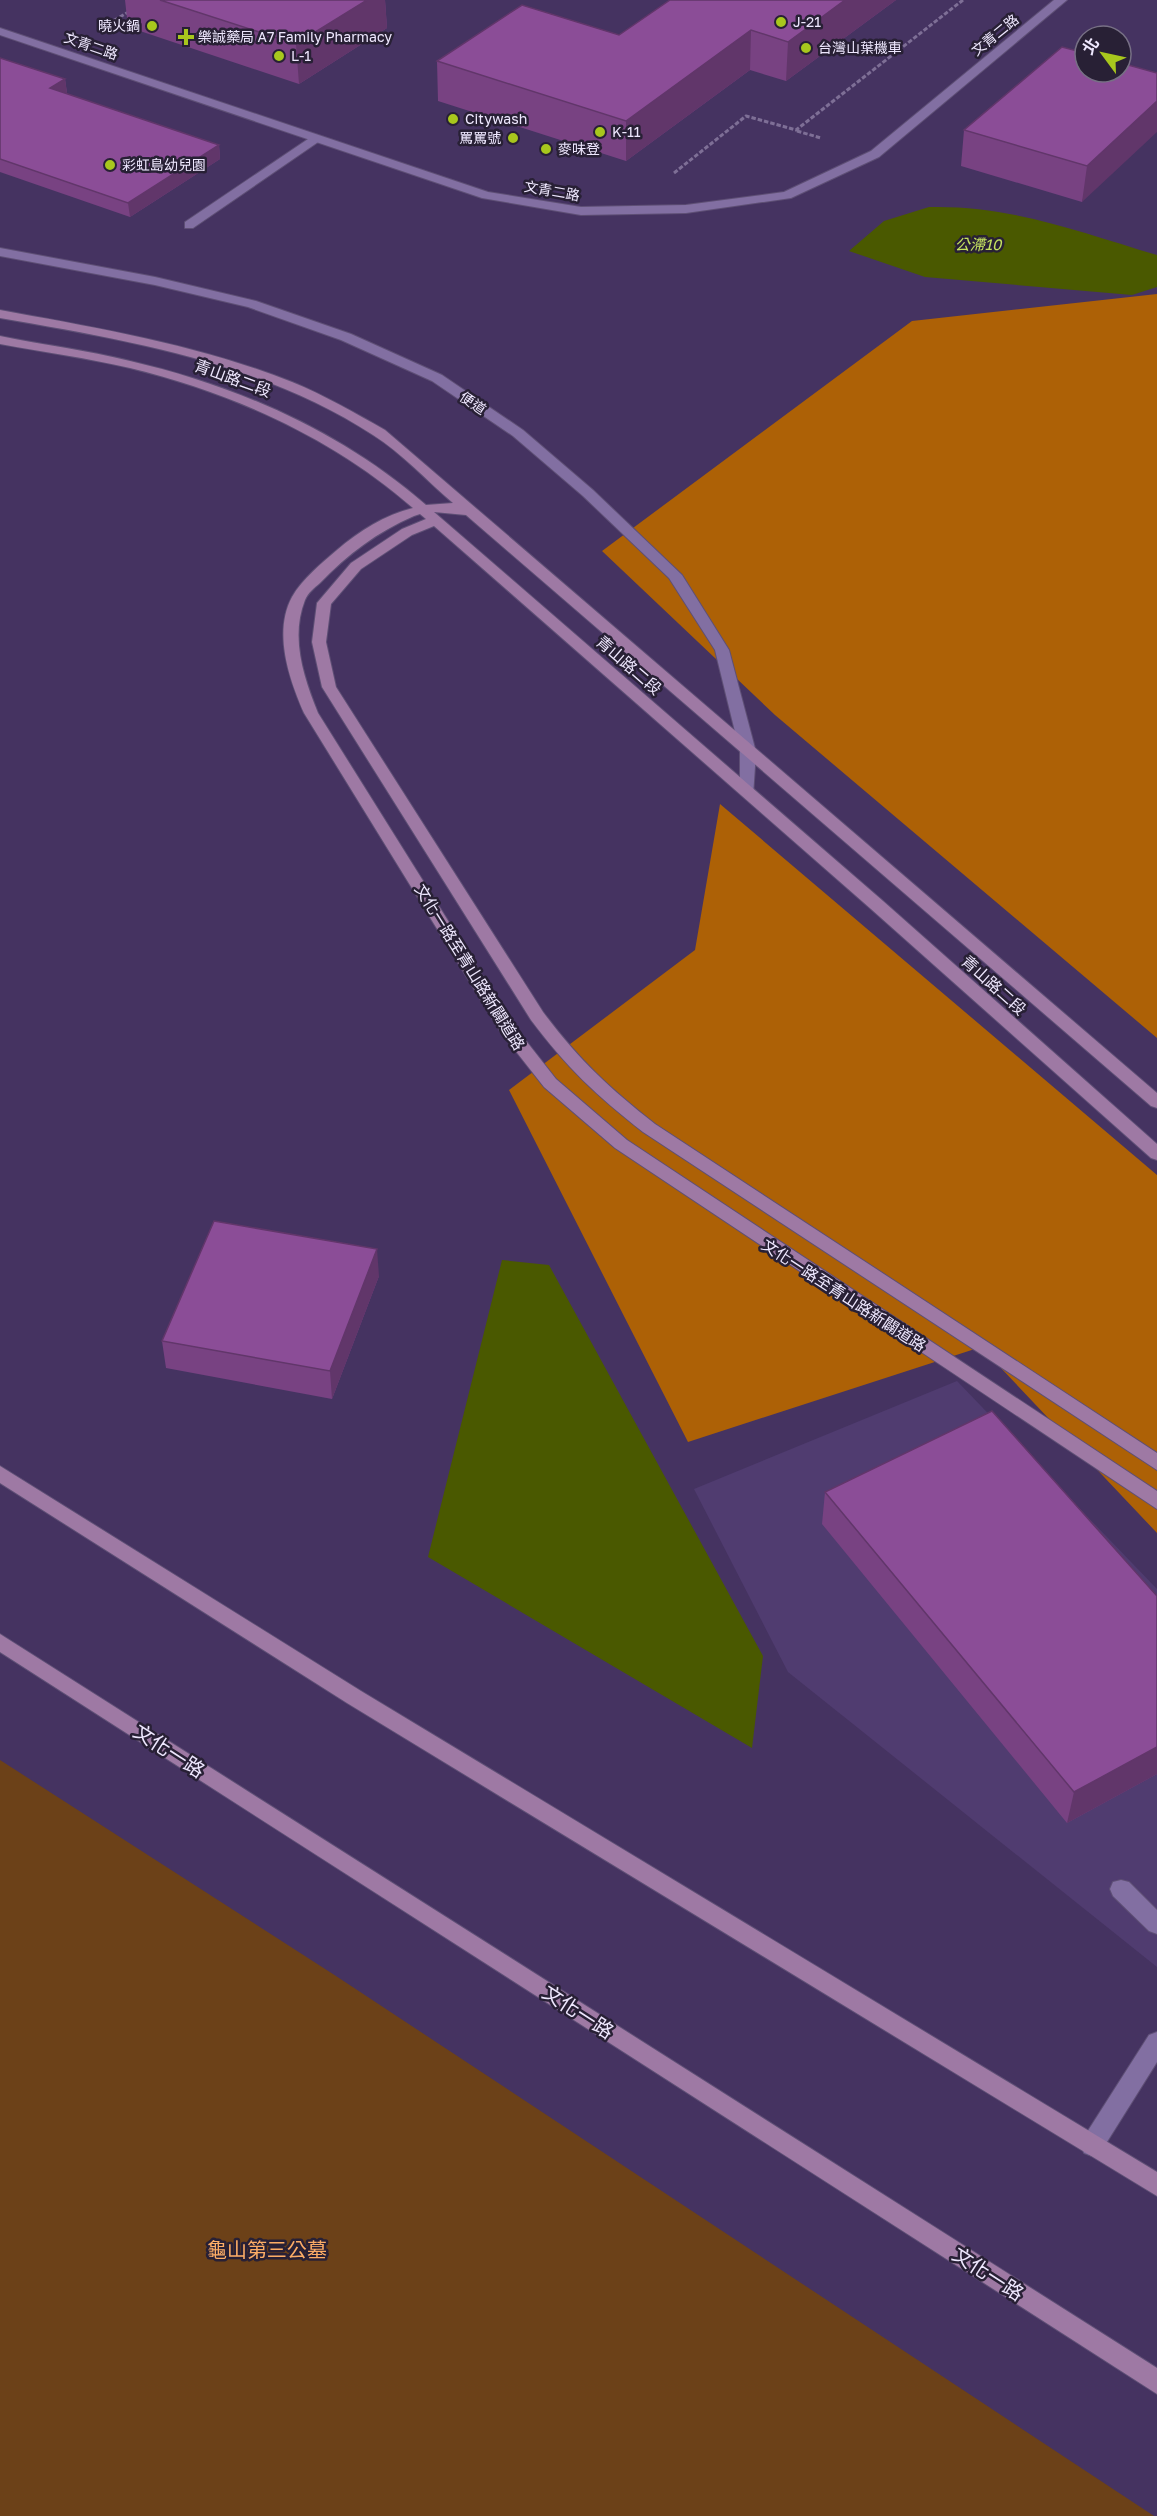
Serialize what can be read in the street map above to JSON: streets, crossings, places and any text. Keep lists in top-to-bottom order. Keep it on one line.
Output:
{"streets":{"street":["文青二路","青山路二段","便道","文化一路至青山路新闢道路","文化一路"]},"crossings":[["青山路二段","便道"],["青山路二段","文化一路至青山路新闢道路"]],"water":["公滯10"],"parks":["龜山第三公墓"],"places":{"other":["J-21","曉火鍋","台灣山葉機車","L-1","Citywash","K-11","罵罵號","麥味登","彩虹島幼兒園"],"health":["樂誠藥局 A7 Family Pharmacy"]},"north":"top left"}
